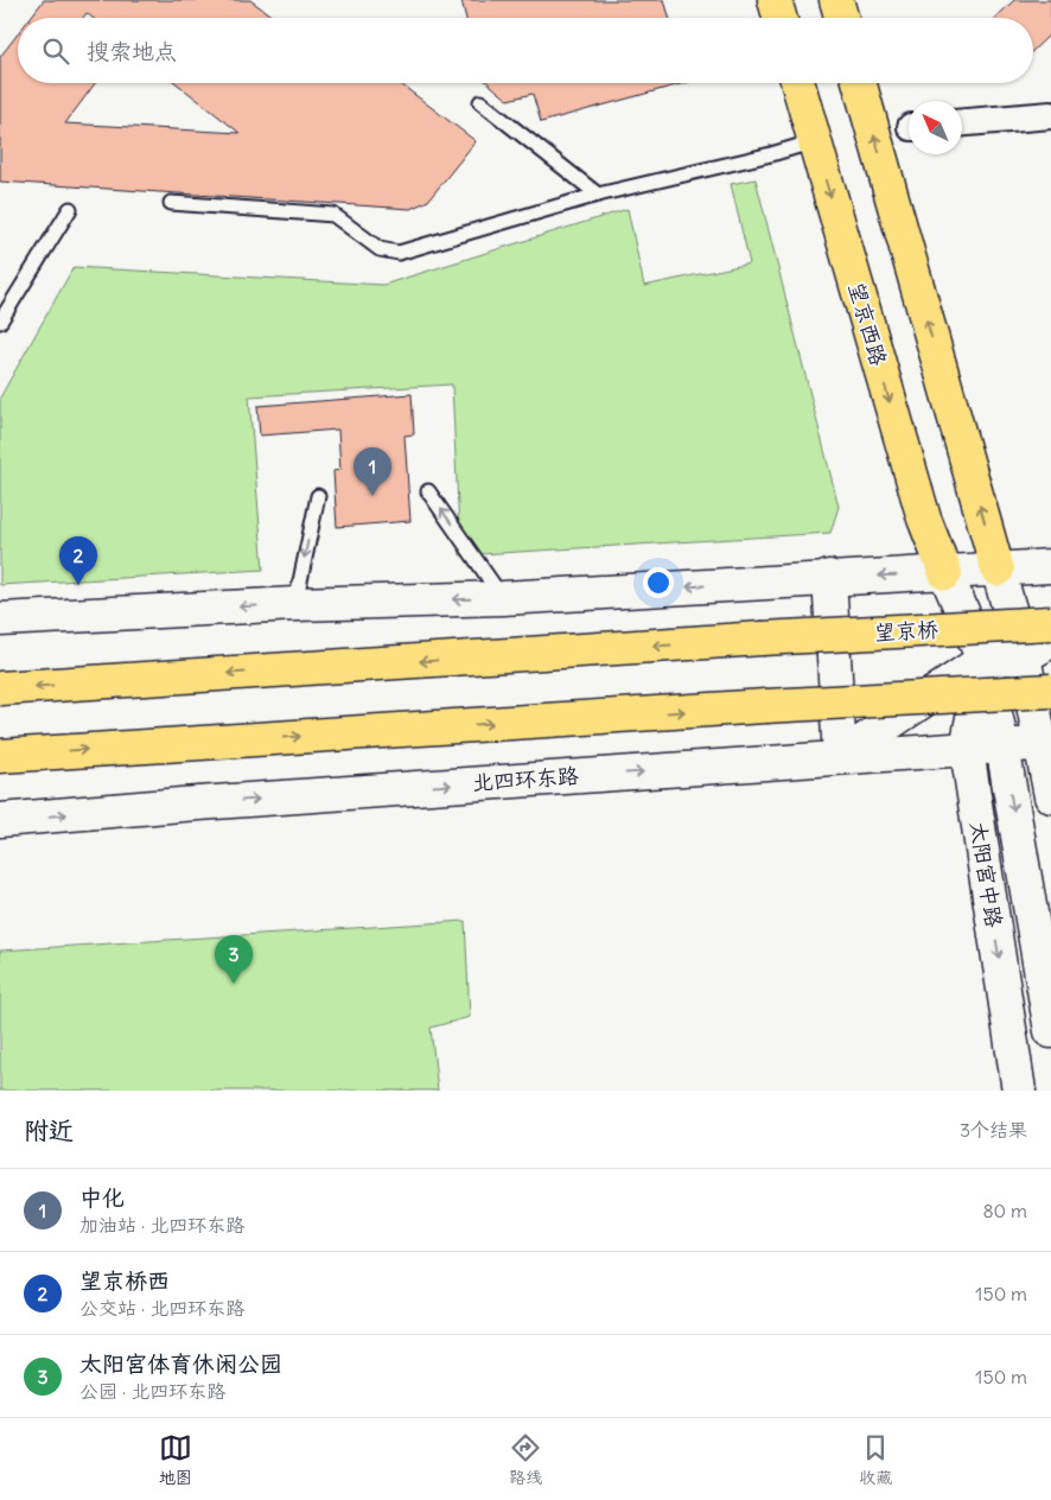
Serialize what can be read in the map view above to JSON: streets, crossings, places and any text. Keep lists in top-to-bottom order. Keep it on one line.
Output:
{"streets":{"main road":["望京西路","望京桥"],"street":["北四环东路","太阳宫中路"]},"crossings":[["望京西路","太阳宫中路"],["北四环东路","太阳宫中路"]],"one_way":["太阳宫中路"],"north":"top left","page":{"search":"搜索地点","pins":["1","2","3"],"heading":["附近","3个结果"],"list":[{"mark":"1","name":"中化","note":"加油站 · 北四环东路","value":"80 m"},{"mark":"2","name":"望京桥西","note":"公交站 · 北四环东路","value":"150 m"},{"mark":"3","name":"太阳宫体育休闲公园","note":"公园 · 北四环东路","value":"150 m"}],"nav":["地图","路线","收藏"]}}
